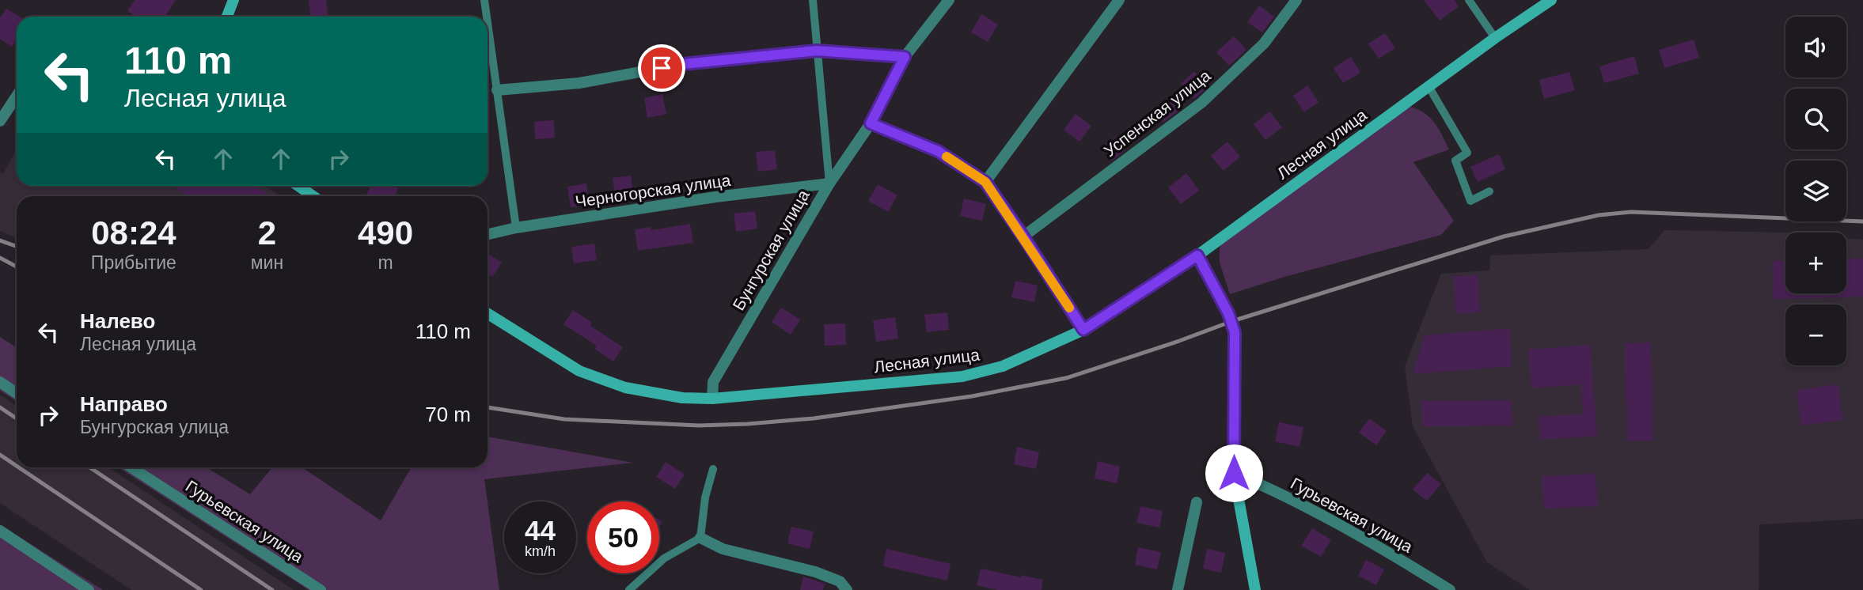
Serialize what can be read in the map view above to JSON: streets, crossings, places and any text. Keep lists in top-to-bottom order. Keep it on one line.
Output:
{"streets":{"main road":["Лесная улица"],"street":["Успенская улица","Черногорская улица","Бунгурская улица","Гурьевская улица"]},"crossings":[["Лесная улица","Бунгурская улица"],["Черногорская улица","Бунгурская улица"]],"page":{"map_buttons":["+","−"],"turn":["110 m","Лесная улица"],"eta":["08:24","Прибытие","2","мин","490","m"],"list":[{"name":"Налево","note":"Лесная улица","value":"110 m"},{"name":"Направо","note":"Бунгурская улица","value":"70 m"}],"speed":"44 km/h","limit":"50"}}
